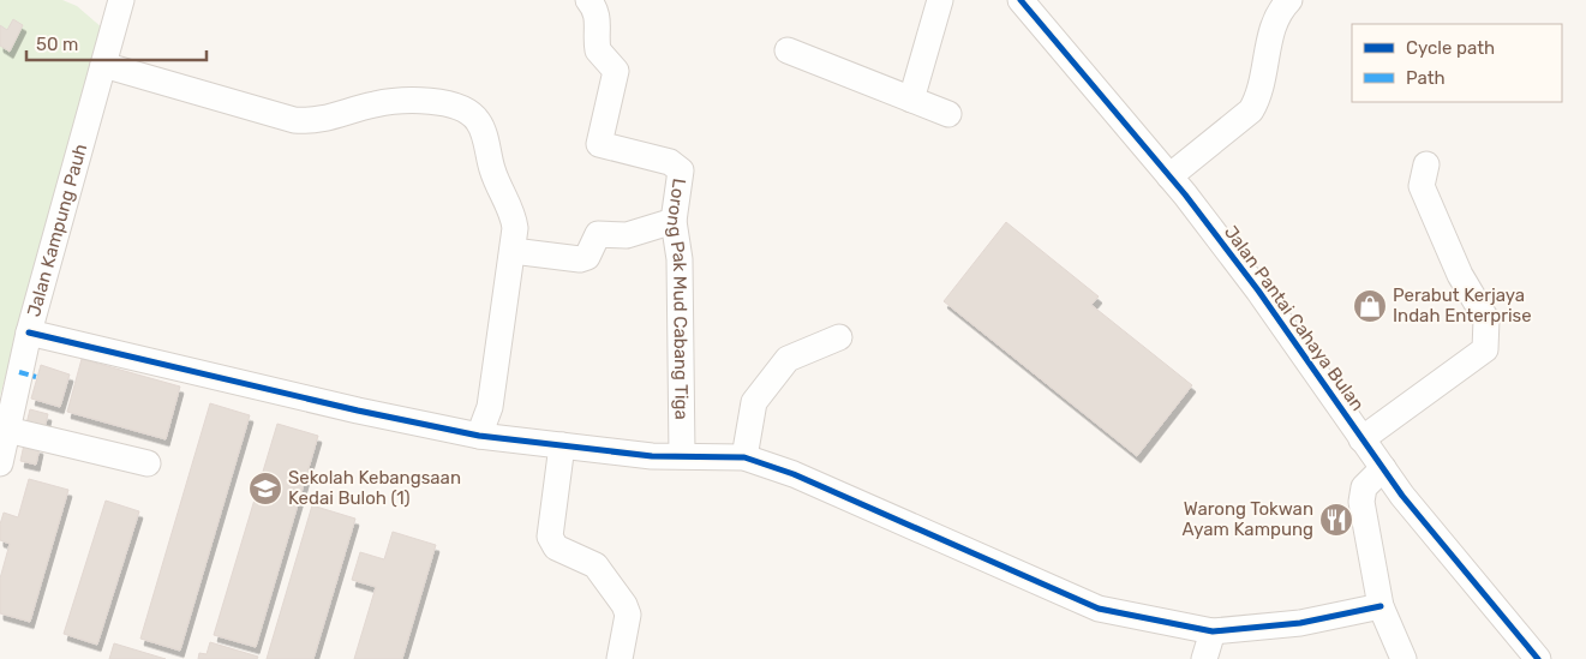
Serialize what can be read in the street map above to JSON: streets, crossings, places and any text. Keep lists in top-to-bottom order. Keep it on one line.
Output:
{"streets":{"street":["Jalan Kampung Pauh","Lorong Pak Mud Cabang Tiga","Jalan Pantai Cahaya Bulan"]},"places":{"shop":["Perabut Kerjaya Indah Enterprise"],"school or university":["Sekolah Kebangsaan Kedai Buloh (1)"],"restaurant":["Warong Tokwan Ayam Kampung"]},"legend":["Cycle path","Path"],"scale_bar":"50 m"}
